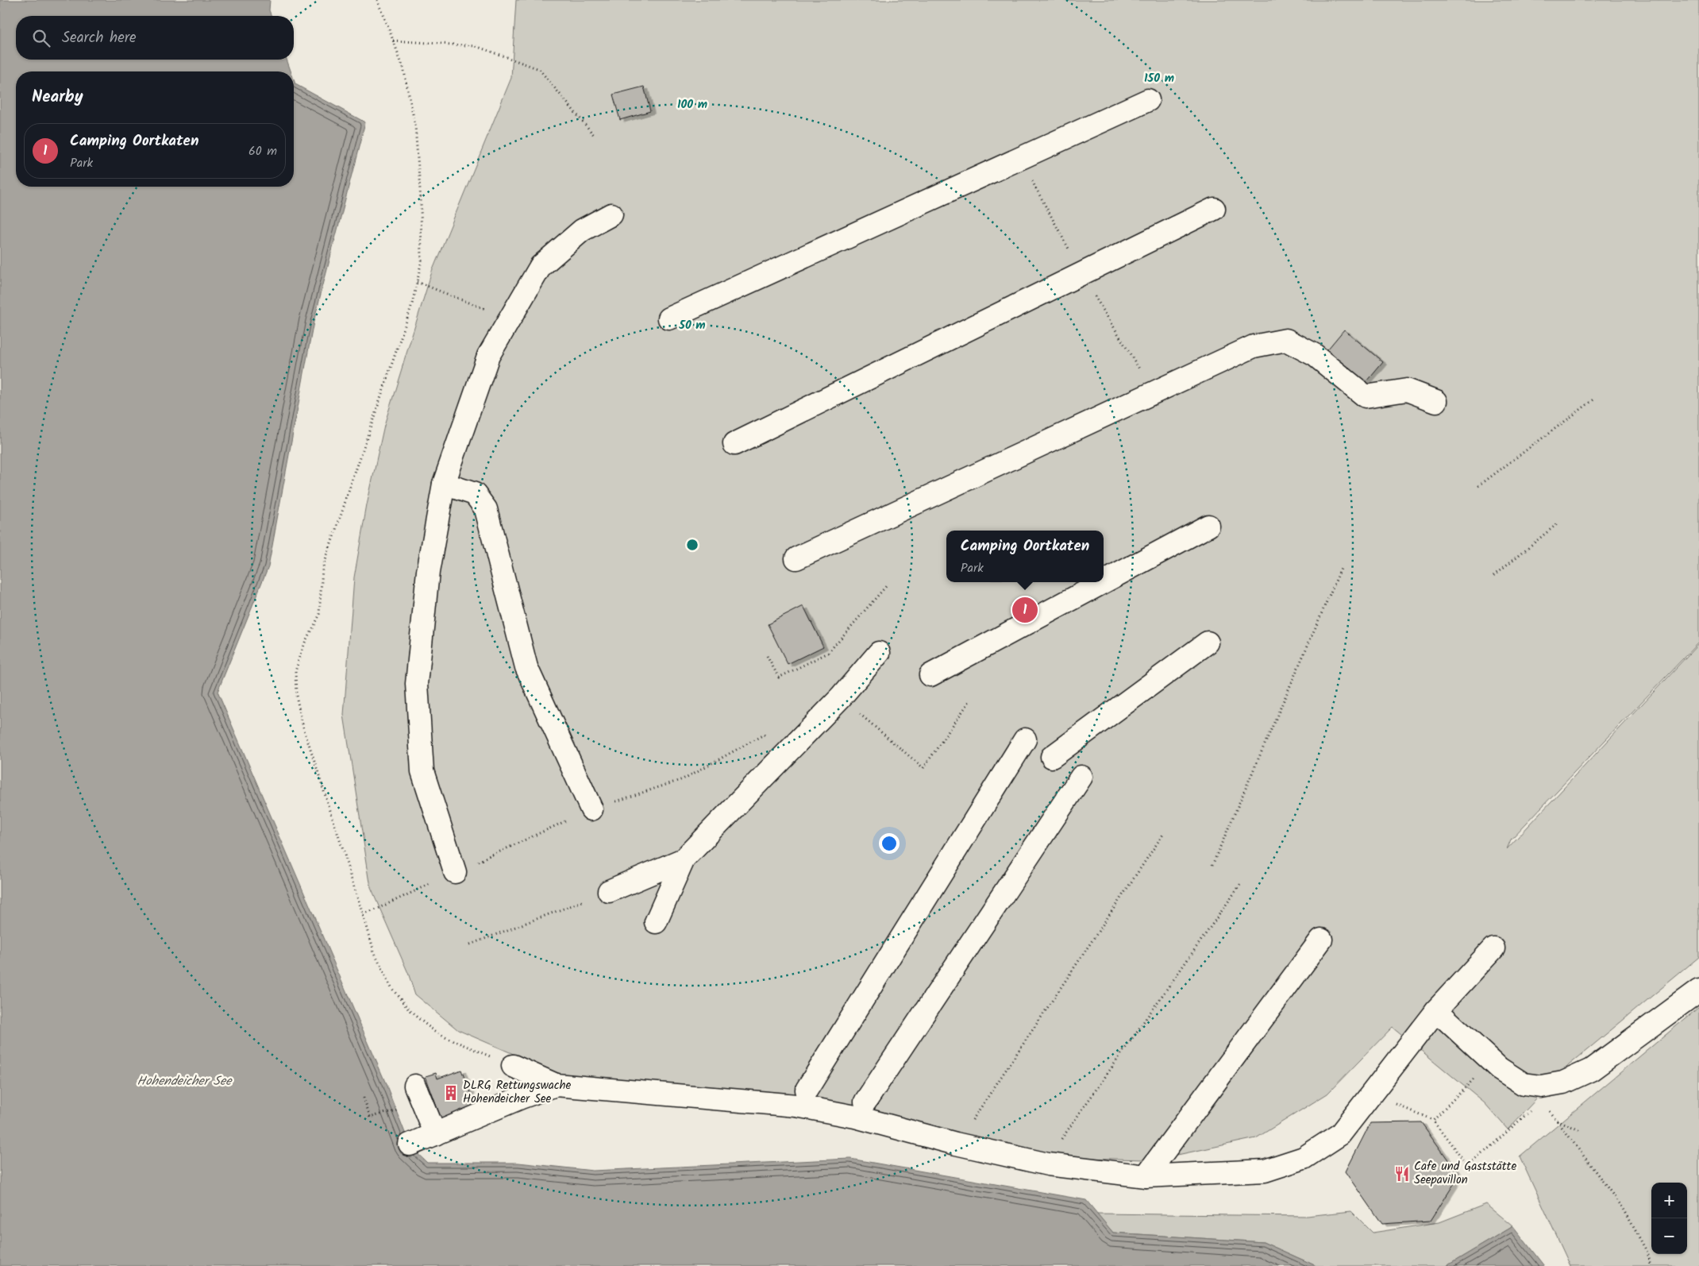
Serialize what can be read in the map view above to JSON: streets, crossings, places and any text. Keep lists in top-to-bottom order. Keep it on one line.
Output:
{"water":["Hohendeicher See"],"places":{"building":["DLRG Rettungswache Hohendeicher See"],"restaurant":["Cafe und Gaststätte Seepavillon"]},"page":{"search":"Search here","heading":"Nearby","list":[{"mark":"1","name":"Camping Oortkaten","note":"Park","value":"60 m"}],"popup":["Camping Oortkaten","Park"],"pins":"1","map_buttons":["+","−"]},"rings":["150 m","100 m","50 m"]}
